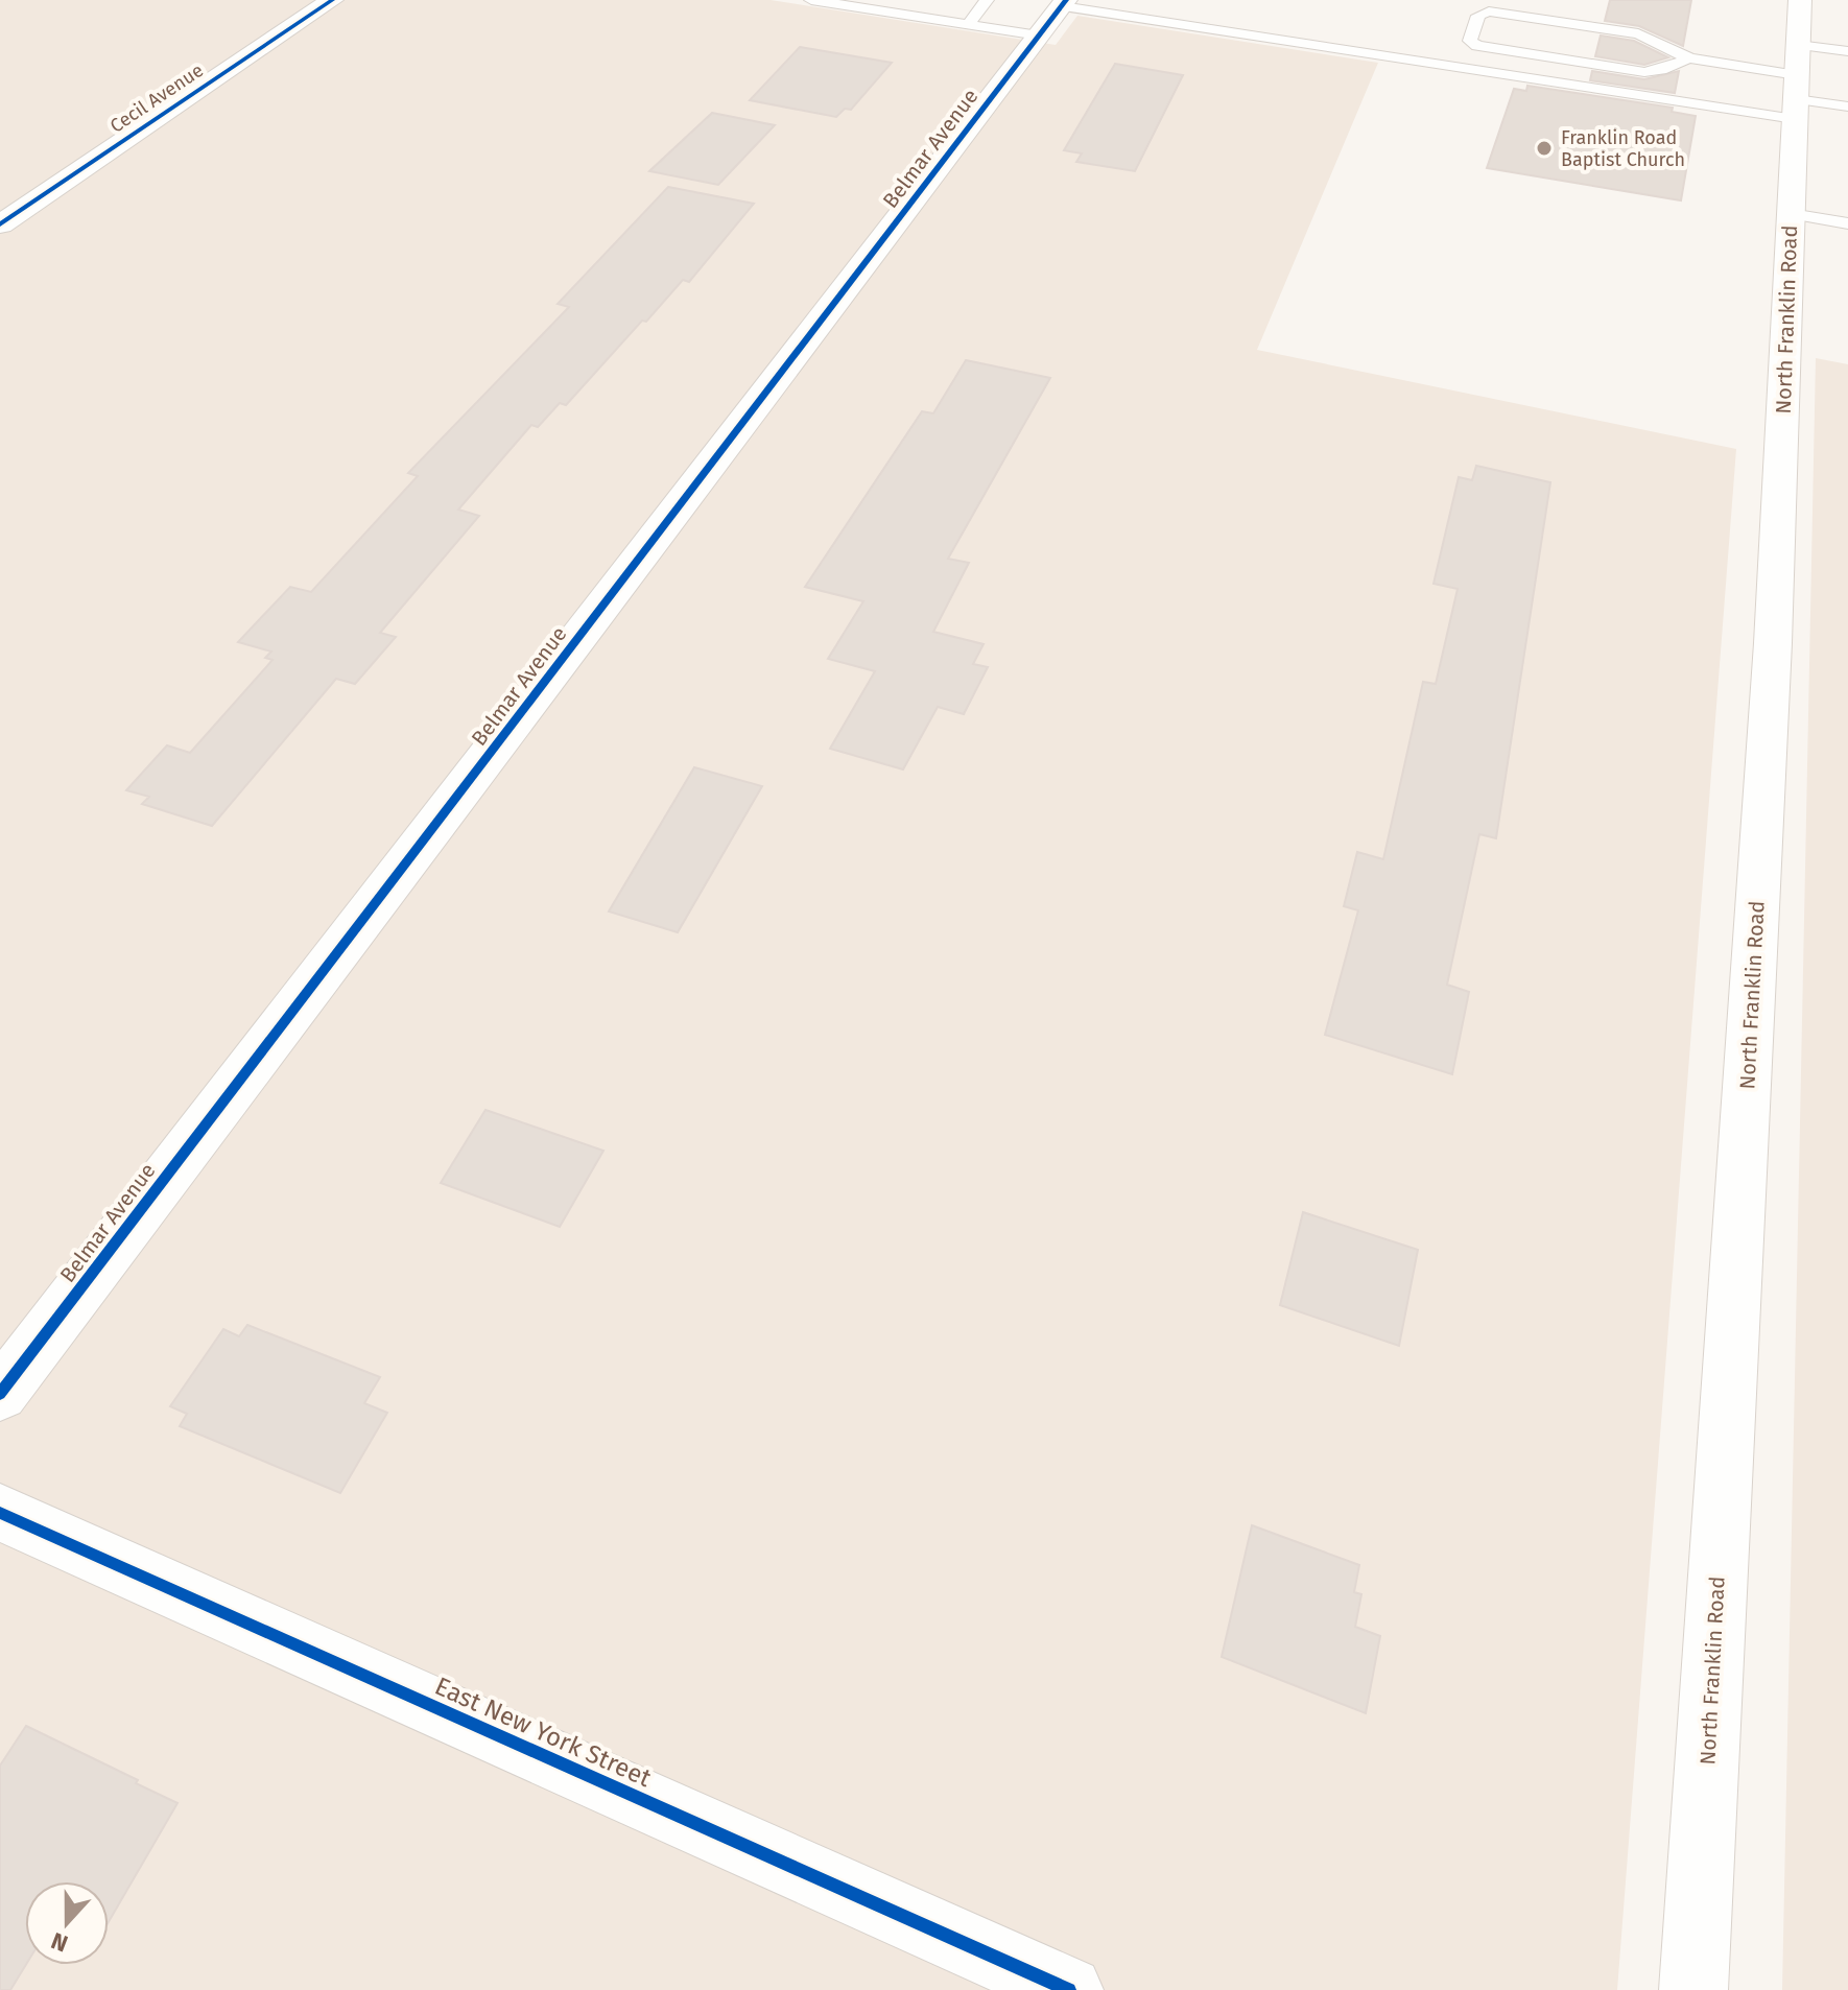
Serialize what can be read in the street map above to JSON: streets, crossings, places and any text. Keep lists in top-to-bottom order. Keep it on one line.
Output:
{"streets":{"street":["Cecil Avenue","Belmar Avenue","North Franklin Road","East New York Street"]},"places":["Franklin Road Baptist Church"],"north":"bottom"}
